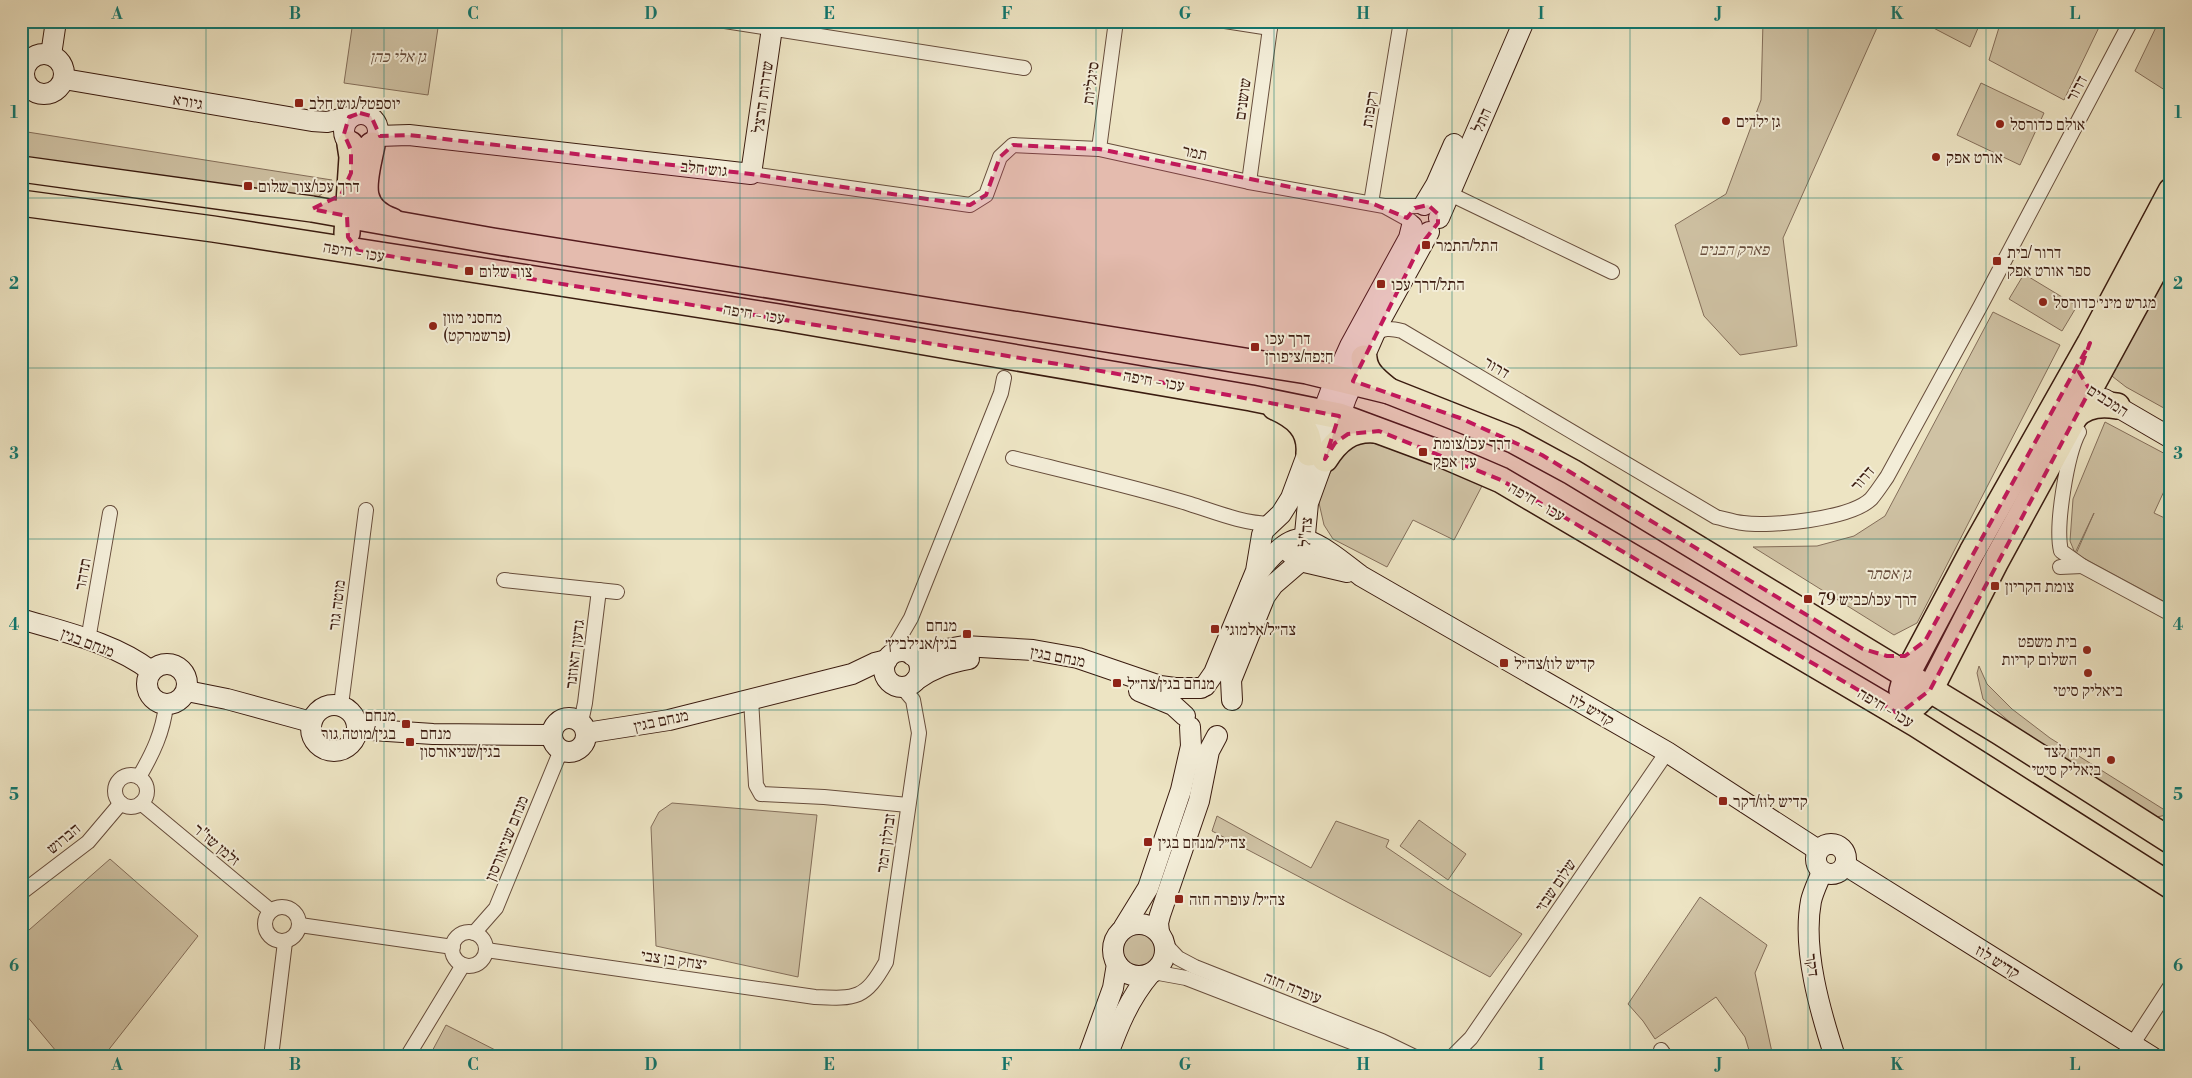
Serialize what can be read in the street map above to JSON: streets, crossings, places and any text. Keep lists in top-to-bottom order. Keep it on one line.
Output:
{"streets":{"highway":["עכו - חיפה"],"street":["סיגליות","דרור","שדרות הרצל","שושנים","גיורא","רקפות","התל","תמר","גוש חלב","המכבים","צה\"ל","תדהר","מוטה גור","מנחם בגין","גדעון האוזנר","קדיש לוז","הברוש","מנחם שניאורסון","זבולון המר","זלמן שז\"ר","שלום שבזי","יצחק בן צבי","דקר","עופרה חזה"]},"crossings":[["סיגליות","תמר"],["שדרות הרצל","גוש חלב"],["שושנים","תמר"],["גיורא","גוש חלב"],["רקפות","תמר"],["התל","תמר"],["התל","עכו - חיפה"],["התל","צה\"ל"],["תמר","גוש חלב"],["עכו - חיפה","צה\"ל"],["צה\"ל","מנחם בגין"],["צה\"ל","קדיש לוז"],["תדהר","מנחם בגין"],["מנחם בגין","גדעון האוזנר"],["מנחם בגין","מנחם שניאורסון"],["מנחם בגין","זבולון המר"],["גדעון האוזנר","מנחם שניאורסון"],["קדיש לוז","שלום שבזי"],["קדיש לוז","דקר"],["הברוש","זלמן שז\"ר"],["מנחם שניאורסון","יצחק בן צבי"],["זבולון המר","יצחק בן צבי"]],"parks":["גן אלי כהן","פארק הבנים","גן אסתר"],"places":{"transit":["יוספטל/גוש חלב","דרך עכו/צור שלום","התל/התמר","דרור /בית ספר אורט אפק","צור שלום","התל/דרך עכו","דרך עכו חיפה/ציפורן","דרך עכו/צומת עין אפק","צומת הקריון","דרך עכו/כביש 79","צה״ל/אלמוגי","מנחם בגין/אנילביץ׳","קדיש לוז/צה״ל","מנחם בגין/צה״ל","מנחם בגין/מוטה גור","מנחם בגין/שניאורסון","קדיש לוז/דקר","צה״ל/מנחם בגין","צה״ל/ עופרה חזה"],"other":["גן ילדים","אולם כדורסל","אורט אפק","מגרש מיני כדורסל","מחסני מזון (פרשמרקט)","בית משפט השלום קריות","ביאליק סיטי","חנייה לצד ביאליק סיטי"]},"grid":{"columns":["A","B","C","D","E","F","G","H","I","J","K","L"],"rows":["1","2","3","4","5","6"]}}
